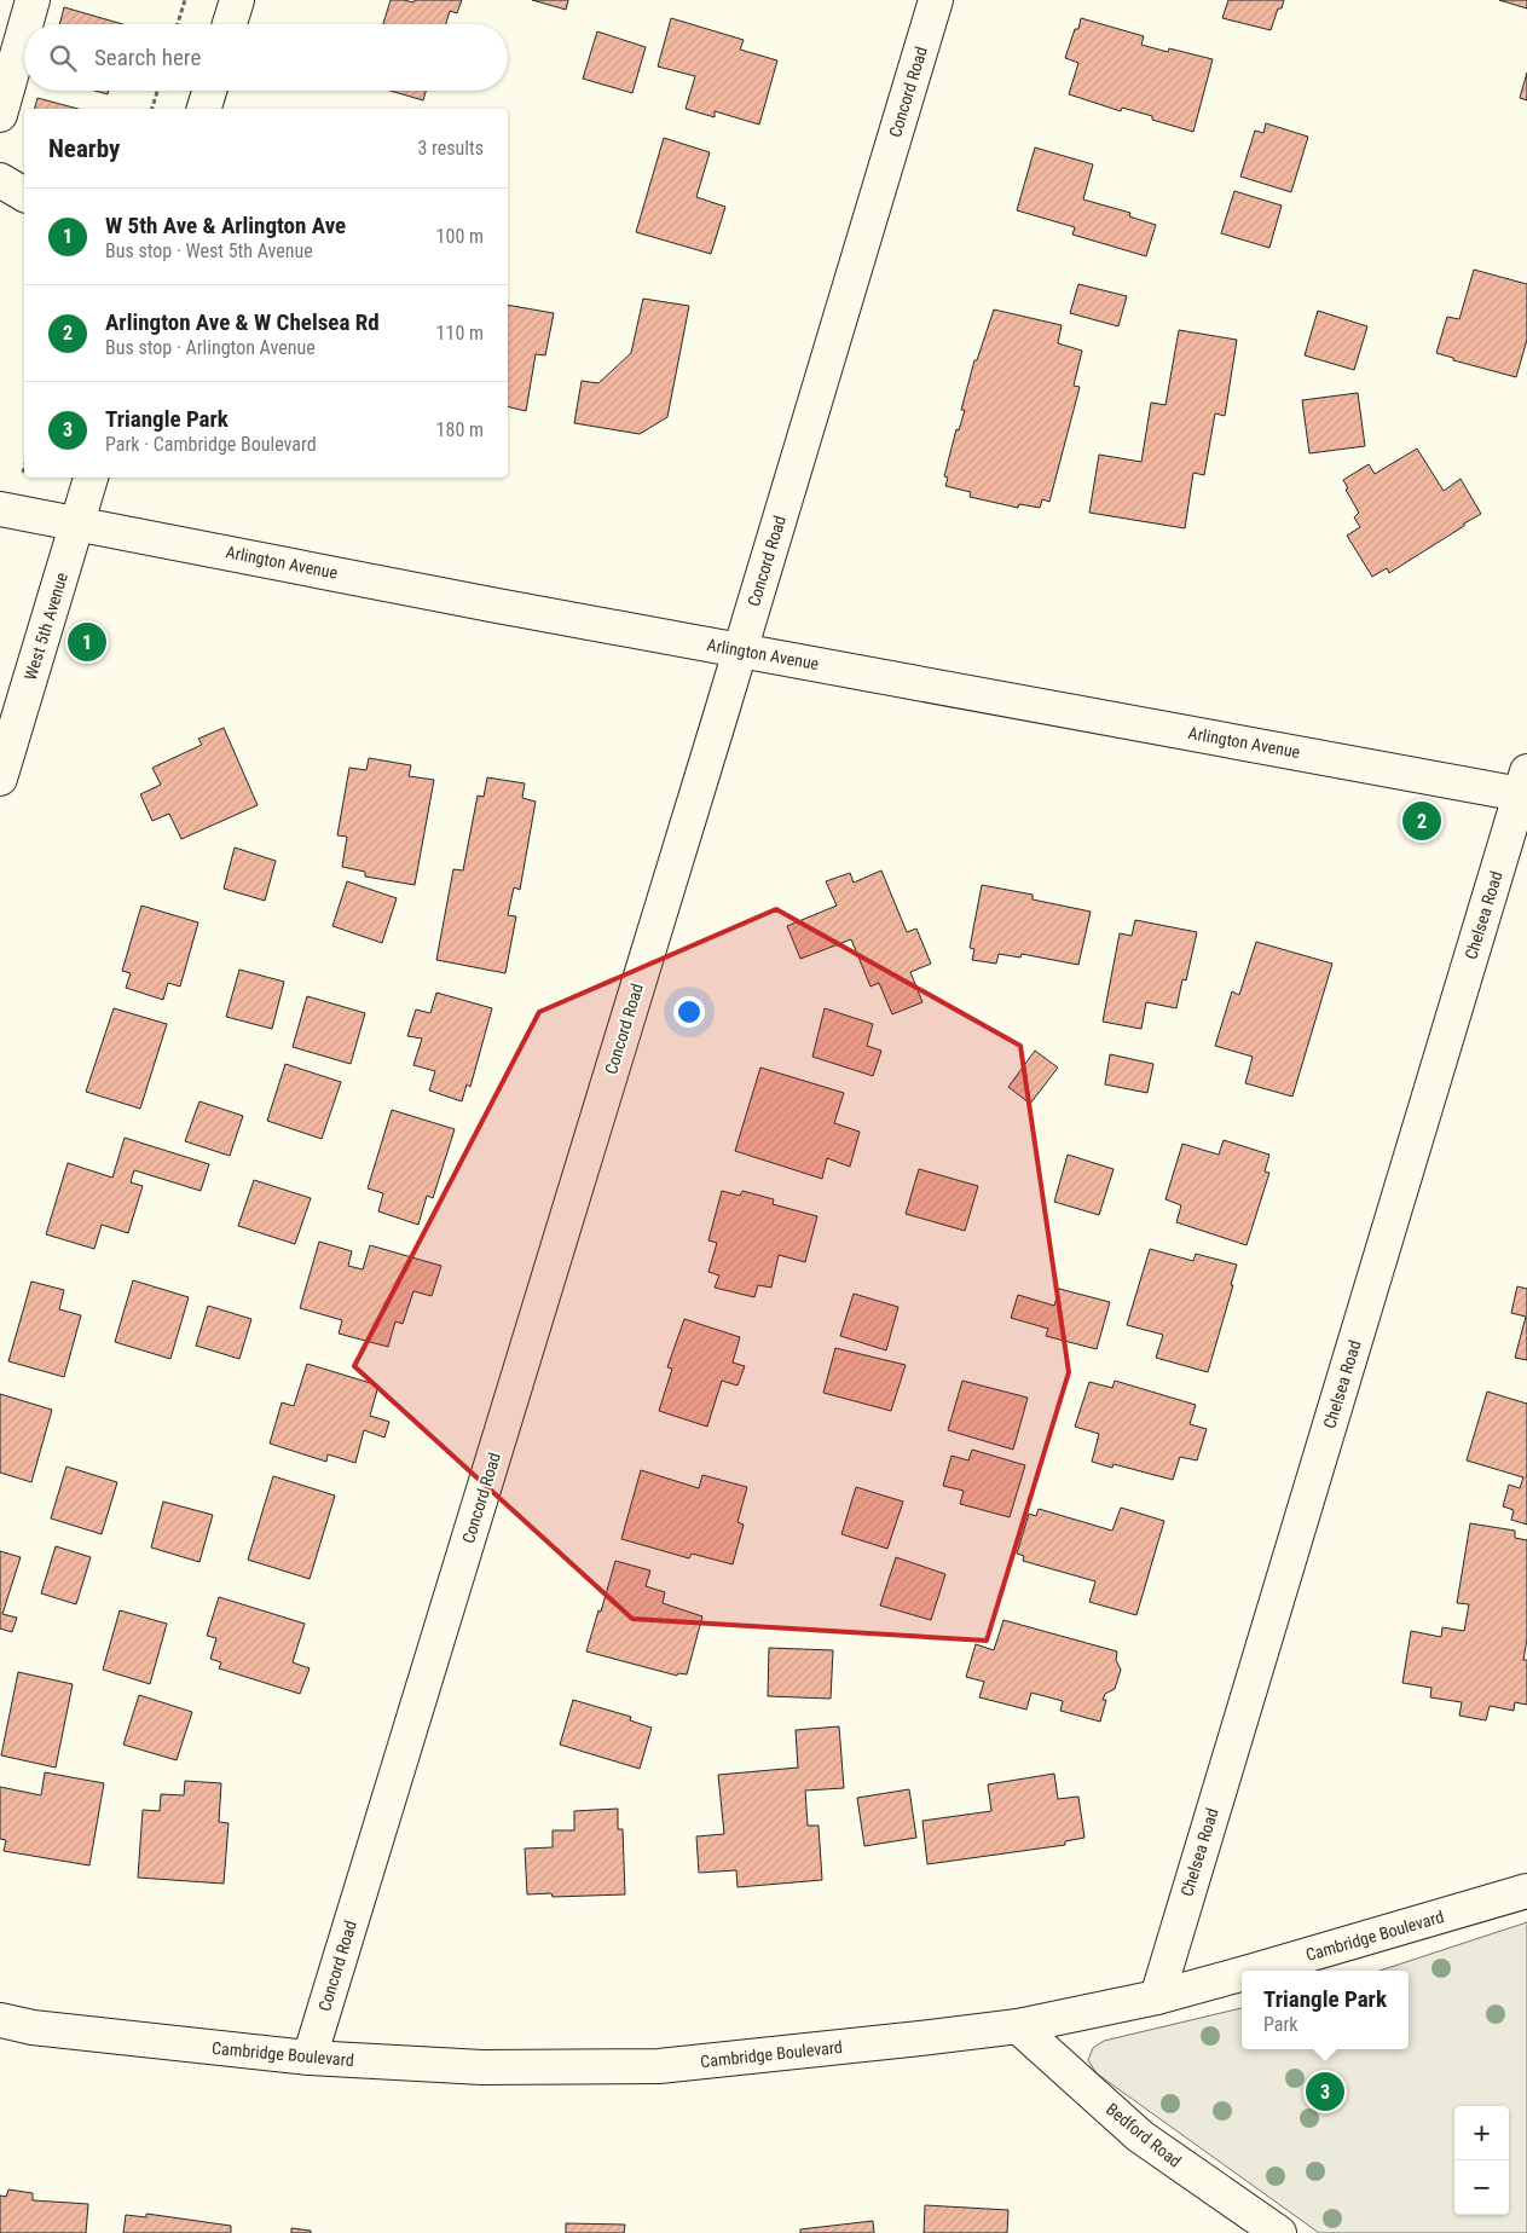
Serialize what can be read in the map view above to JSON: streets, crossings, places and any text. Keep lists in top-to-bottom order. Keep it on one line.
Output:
{"streets":{"street":["Concord Road","Arlington Avenue","West 5th Avenue","Chelsea Road","Cambridge Boulevard","Bedford Road"]},"crossings":[["Concord Road","Arlington Avenue"],["Concord Road","Cambridge Boulevard"],["Arlington Avenue","West 5th Avenue"],["Arlington Avenue","Chelsea Road"],["Chelsea Road","Cambridge Boulevard"],["Cambridge Boulevard","Bedford Road"]],"page":{"search":"Search here","heading":["Nearby","3 results"],"list":[{"mark":"1","name":"W 5th Ave & Arlington Ave","note":"Bus stop · West 5th Avenue","value":"100 m"},{"mark":"2","name":"Arlington Ave & W Chelsea Rd","note":"Bus stop · Arlington Avenue","value":"110 m"},{"mark":"3","name":"Triangle Park","note":"Park · Cambridge Boulevard","value":"180 m"}],"pins":["1","2","3"],"popup":["Triangle Park","Park"],"map_buttons":["+","−"]}}
